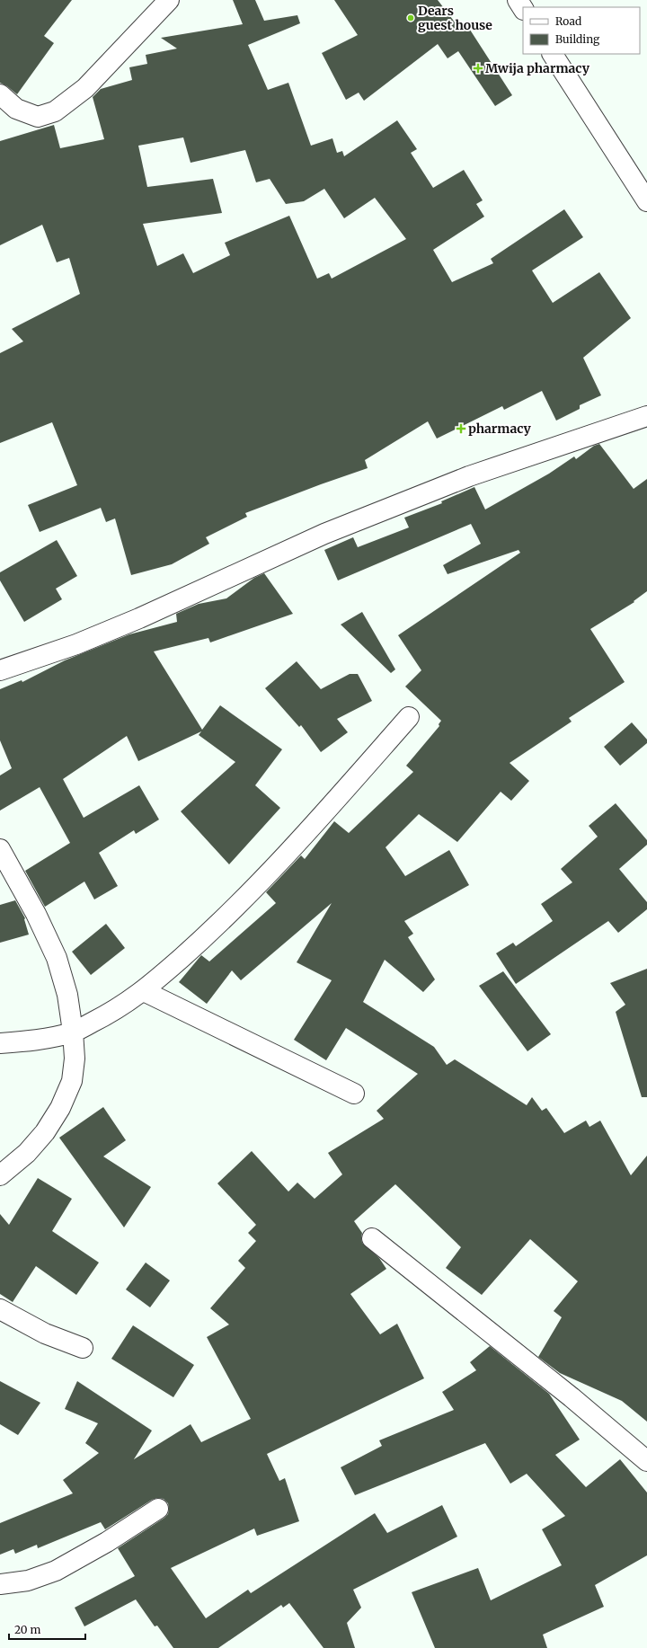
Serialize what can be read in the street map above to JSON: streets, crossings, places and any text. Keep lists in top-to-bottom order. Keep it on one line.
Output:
{"places":{"other":["Dears guest house"],"health":["Mwija pharmacy","pharmacy"]},"legend":["Road","Building"],"scale_bar":"20 m"}
